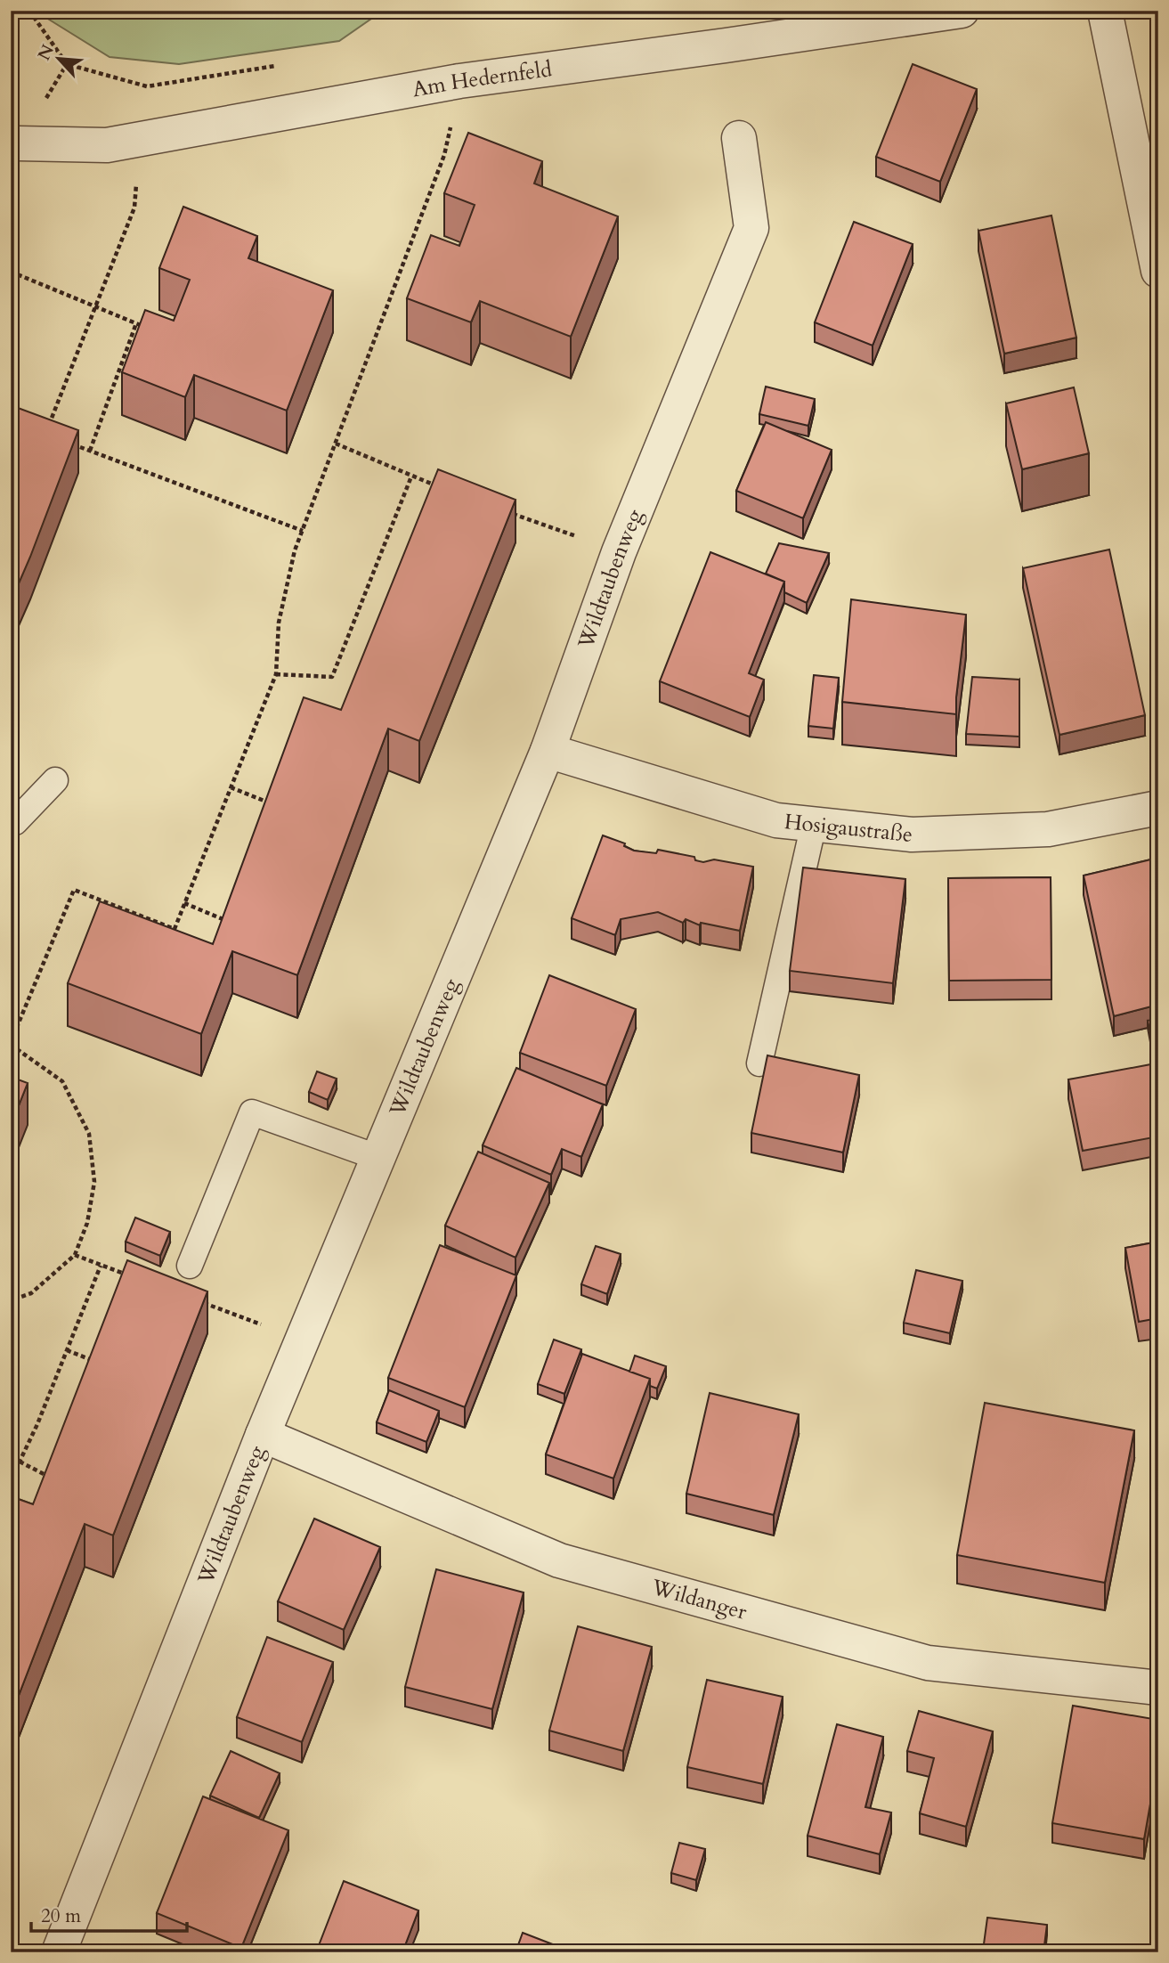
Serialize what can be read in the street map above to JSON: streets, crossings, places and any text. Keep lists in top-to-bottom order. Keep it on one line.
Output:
{"streets":{"street":["Am Hedernfeld","Wildtaubenweg","Hosigaustraße","Wildanger"]},"crossings":[["Wildtaubenweg","Hosigaustraße"],["Wildtaubenweg","Wildanger"]],"scale_bar":"20 m","north":"top left"}
